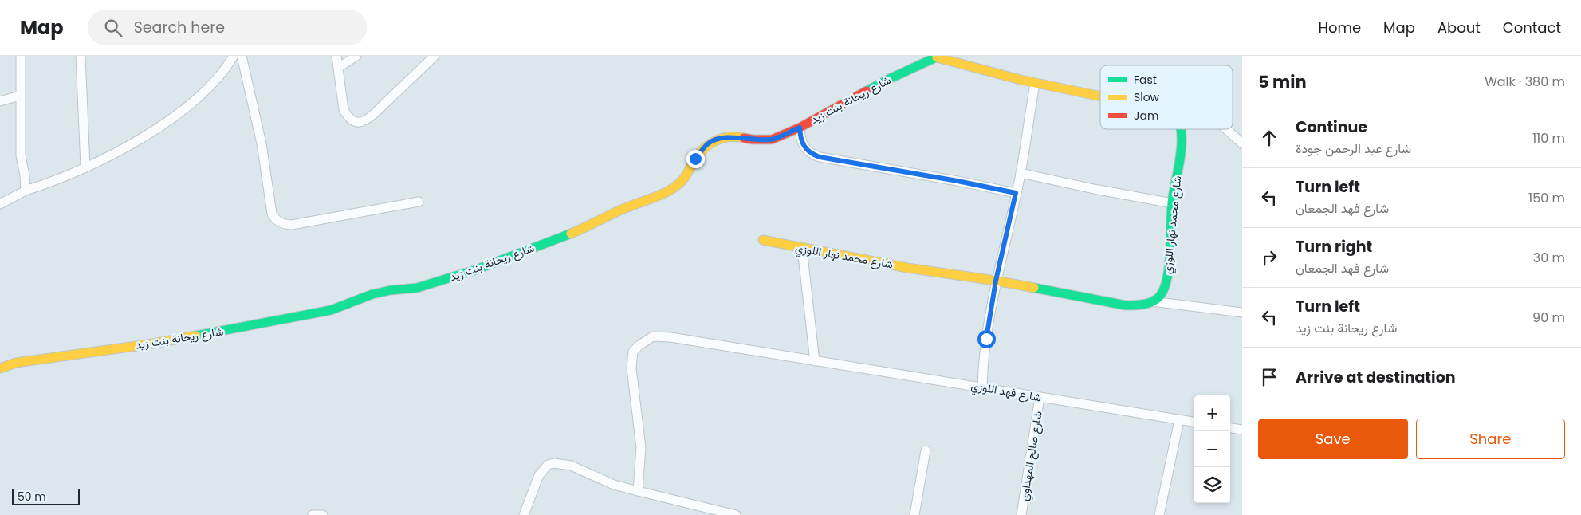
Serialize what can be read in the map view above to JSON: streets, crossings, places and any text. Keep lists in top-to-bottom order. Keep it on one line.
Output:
{"streets":{"street":["شارع ريحانة بنت زيد","شارع محمد نهار اللوزي","شارع فهد اللوزي","شارع صالح المهداوي"]},"crossings":[["شارع فهد اللوزي","شارع صالح المهداوي"]],"legend":["Fast","Slow","Jam"],"scale_bar":"50 m","page":{"header":"Map","search":"Search here","nav":["Home","Map","About","Contact"],"heading":["5 min","Walk · 380 m"],"list":[["Continue","شارع عبد الرحمن جودة","110 m"],["Turn left","شارع فهد الجمعان","150 m"],["Turn right","شارع فهد الجمعان","30 m"],["Turn left","شارع ريحانة بنت زيد","90 m"],"Arrive at destination"],"map_buttons":["+","−"],"buttons":["Save","Share"],"scale":"50 m"}}
